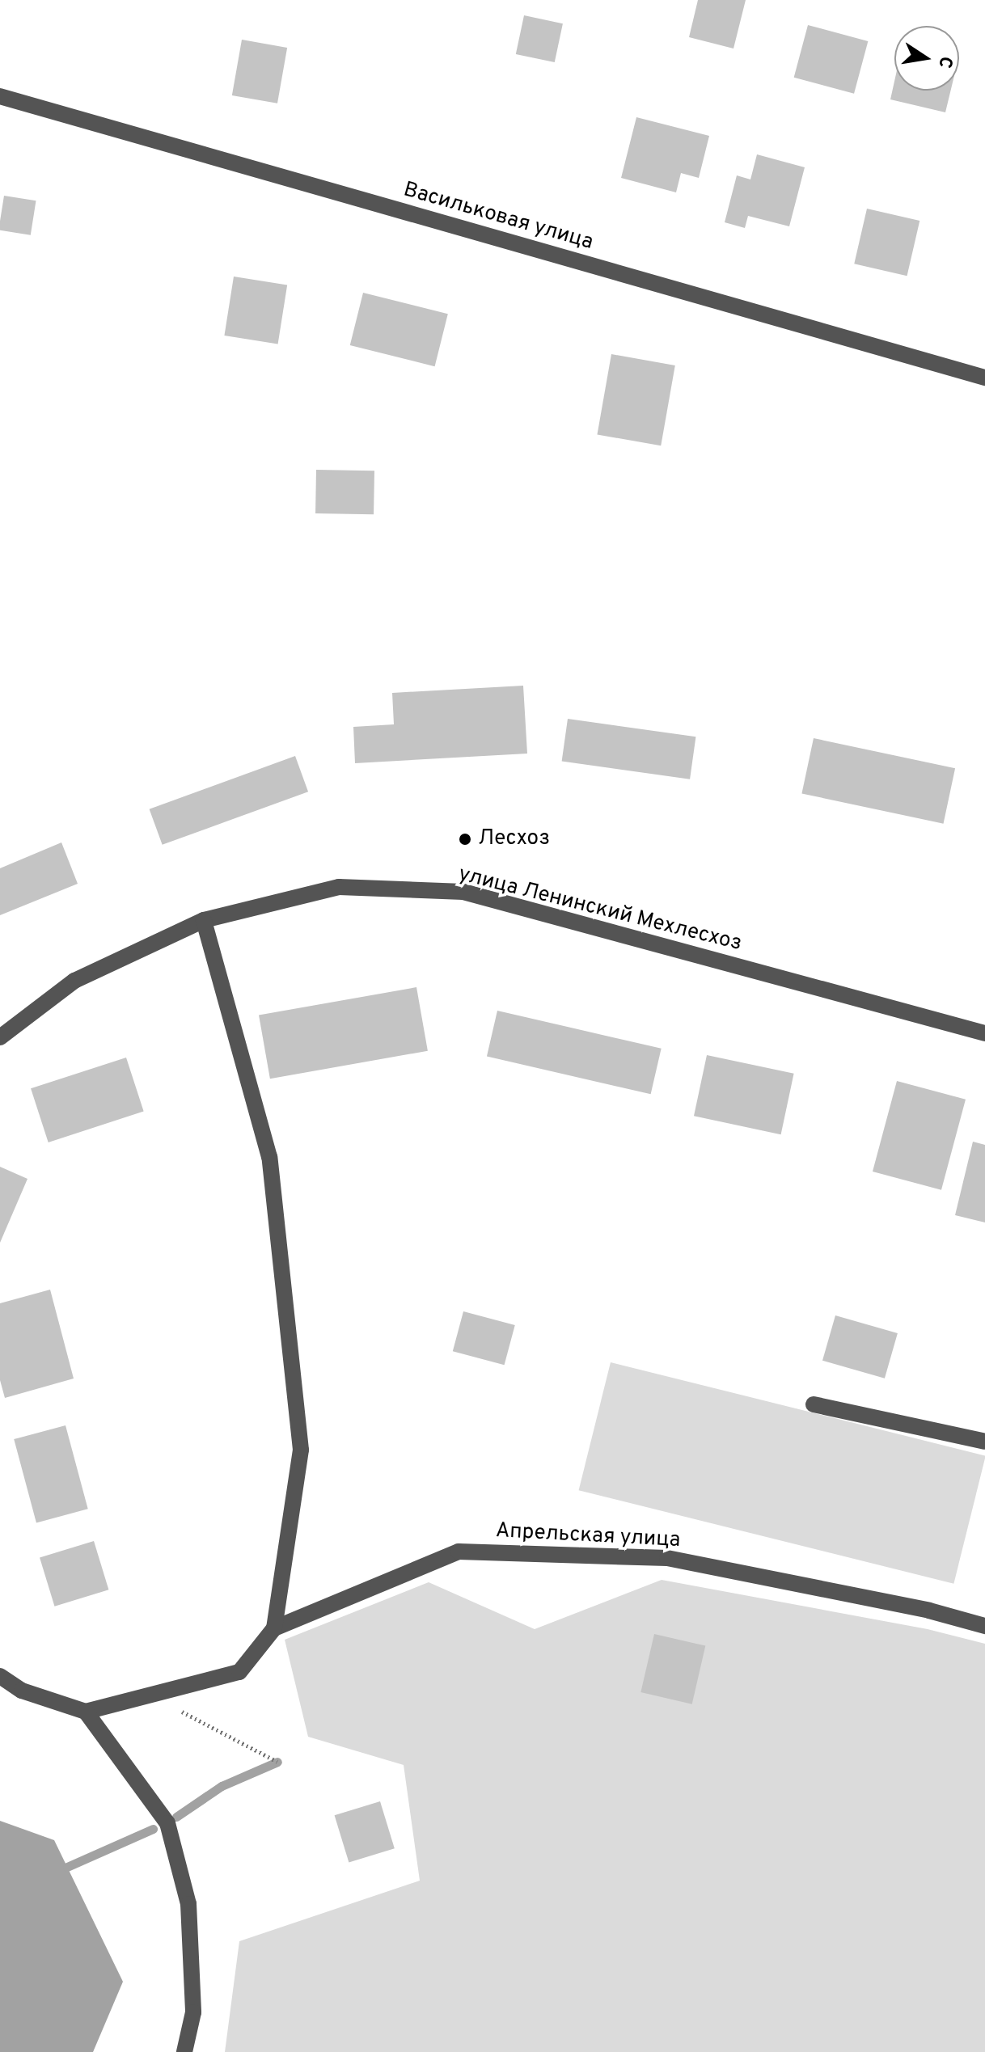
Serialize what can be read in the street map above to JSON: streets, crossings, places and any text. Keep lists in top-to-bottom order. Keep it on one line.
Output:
{"streets":{"street":["Васильковая улица","улица Ленинский Мехлесхоз","Апрельская улица"]},"places":["Лесхоз"],"north":"right"}
